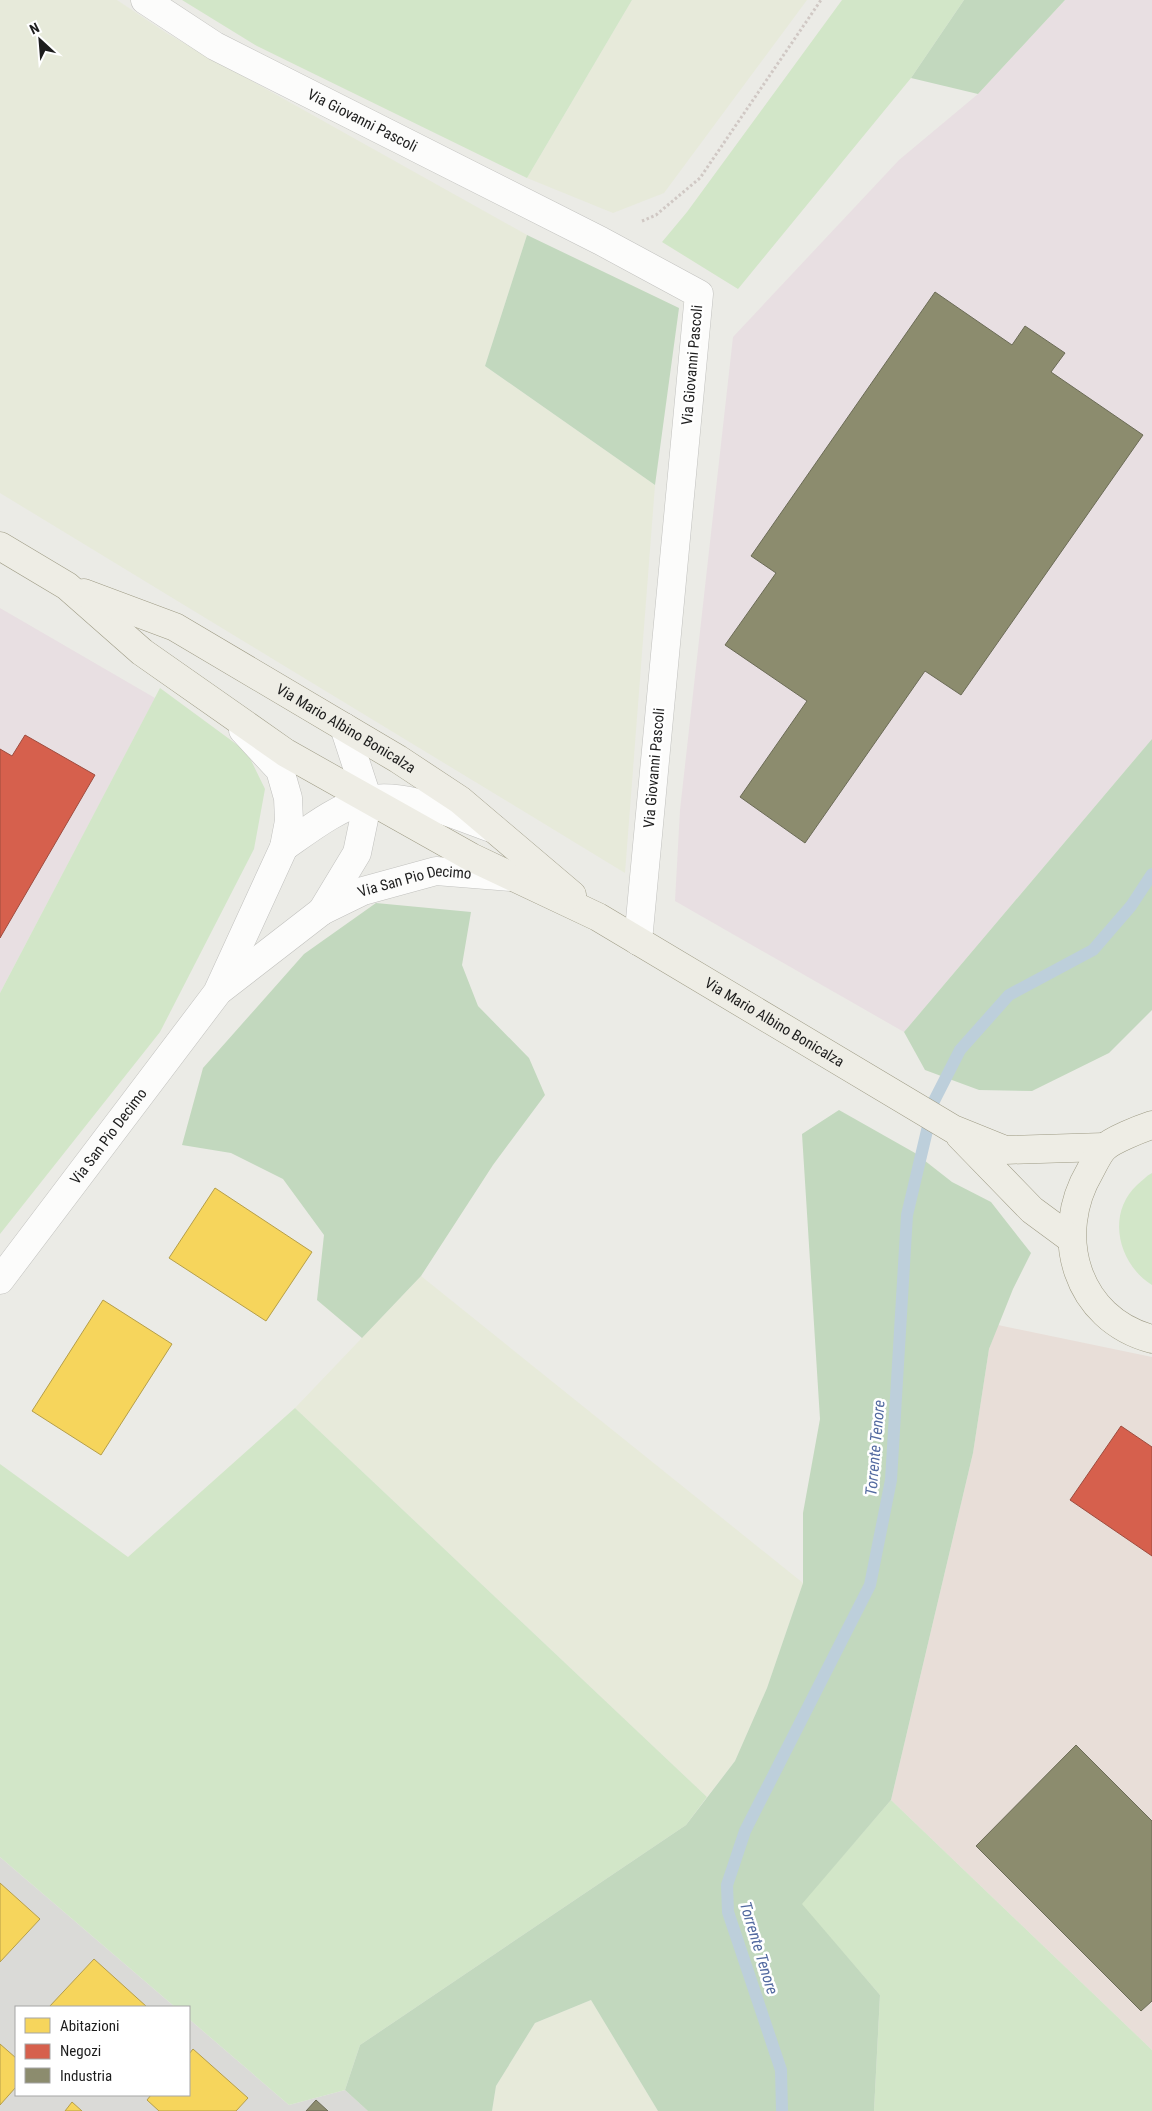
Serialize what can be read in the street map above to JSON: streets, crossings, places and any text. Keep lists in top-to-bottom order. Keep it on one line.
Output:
{"streets":{"main road":["Via Mario Albino Bonicalza"],"street":["Via Giovanni Pascoli","Via San Pio Decimo"]},"crossings":[["Via Giovanni Pascoli","Via Mario Albino Bonicalza"],["Via Mario Albino Bonicalza","Via San Pio Decimo"]],"water":["Torrente Tenore"],"legend":["Abitazioni","Negozi","Industria"],"north":"top left"}
